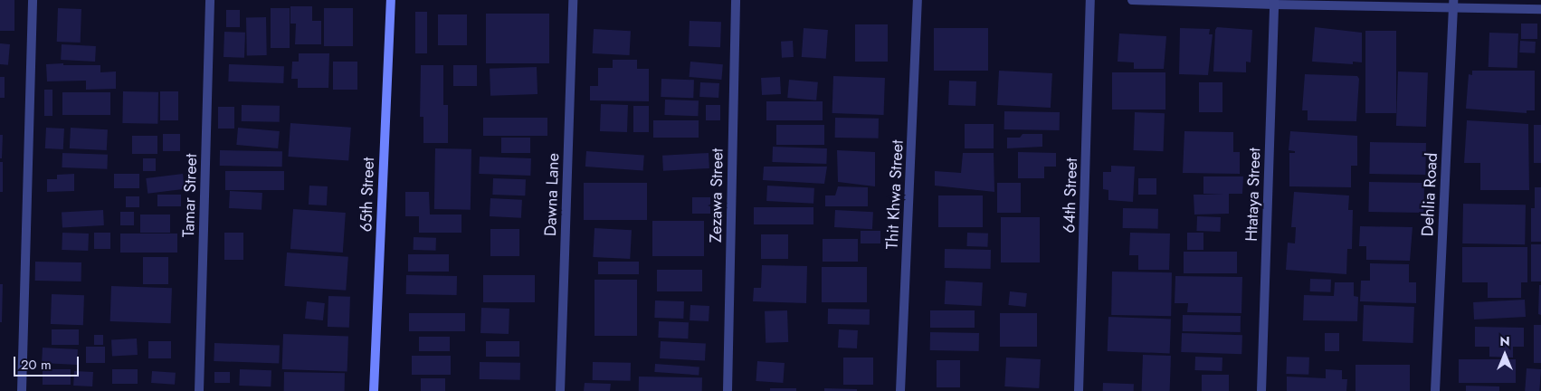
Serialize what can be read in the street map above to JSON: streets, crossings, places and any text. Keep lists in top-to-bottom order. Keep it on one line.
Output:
{"streets":{"street":["65th Street","Dawna Lane","Thit Khwa Street","Htataya Street","Dehlia Road","Tamar Street","Zezawa Street","64th Street"]},"scale_bar":"20 m","north":"top"}
